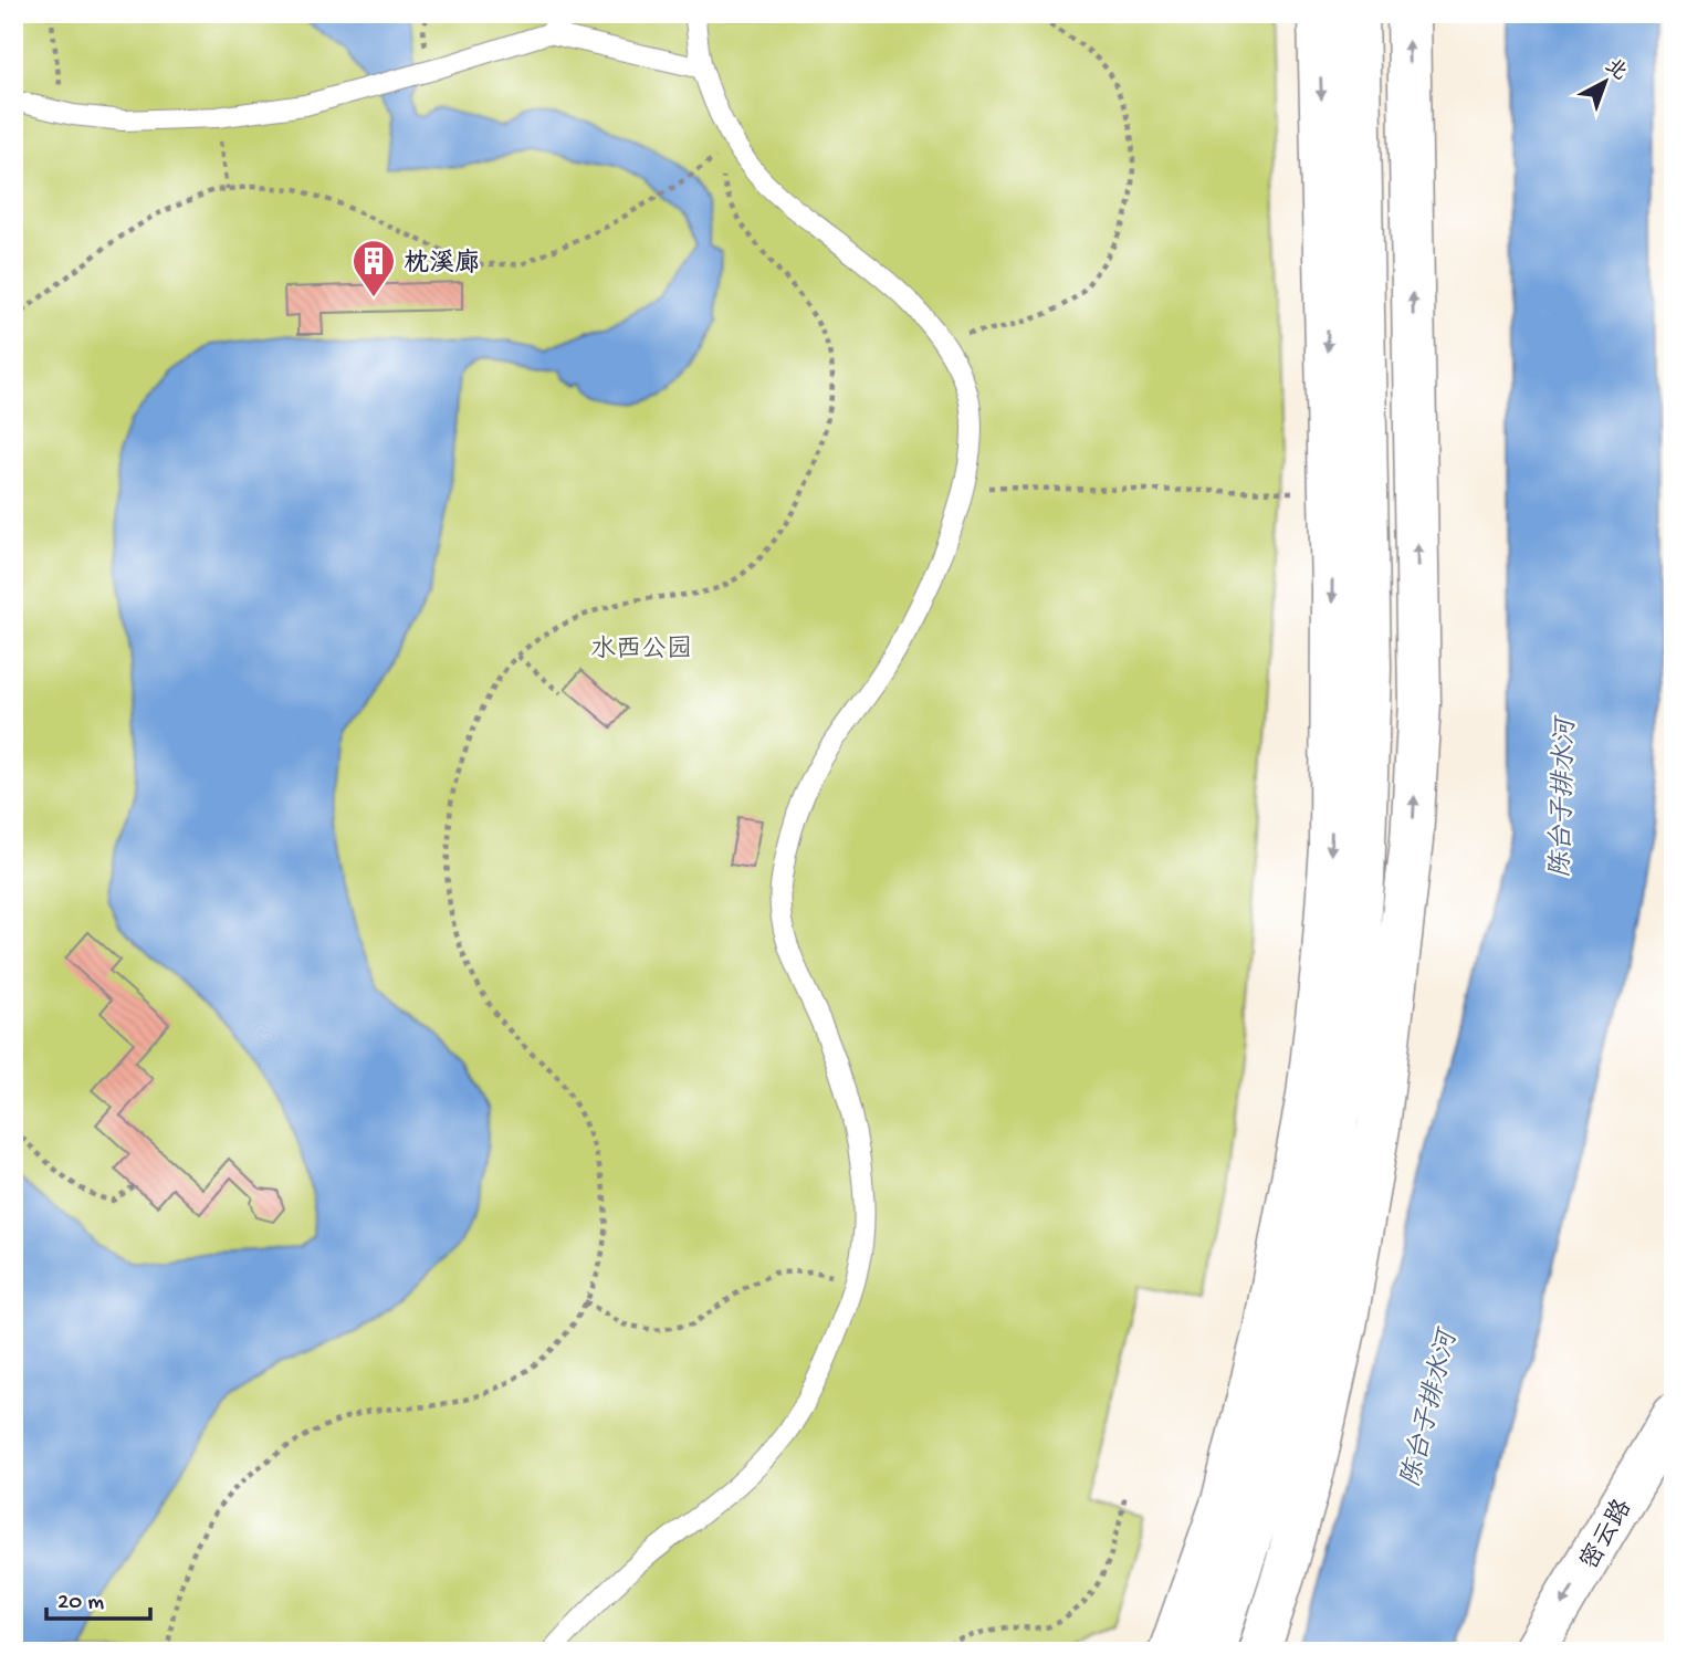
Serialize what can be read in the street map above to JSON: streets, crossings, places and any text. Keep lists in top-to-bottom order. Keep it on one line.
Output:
{"streets":{"main road":["密云路"]},"one_way":["密云路"],"water":["陈台子排水河"],"parks":["水西公园"],"places":{"building":["枕溪廊"]},"scale_bar":"20 m","north":"top right"}
